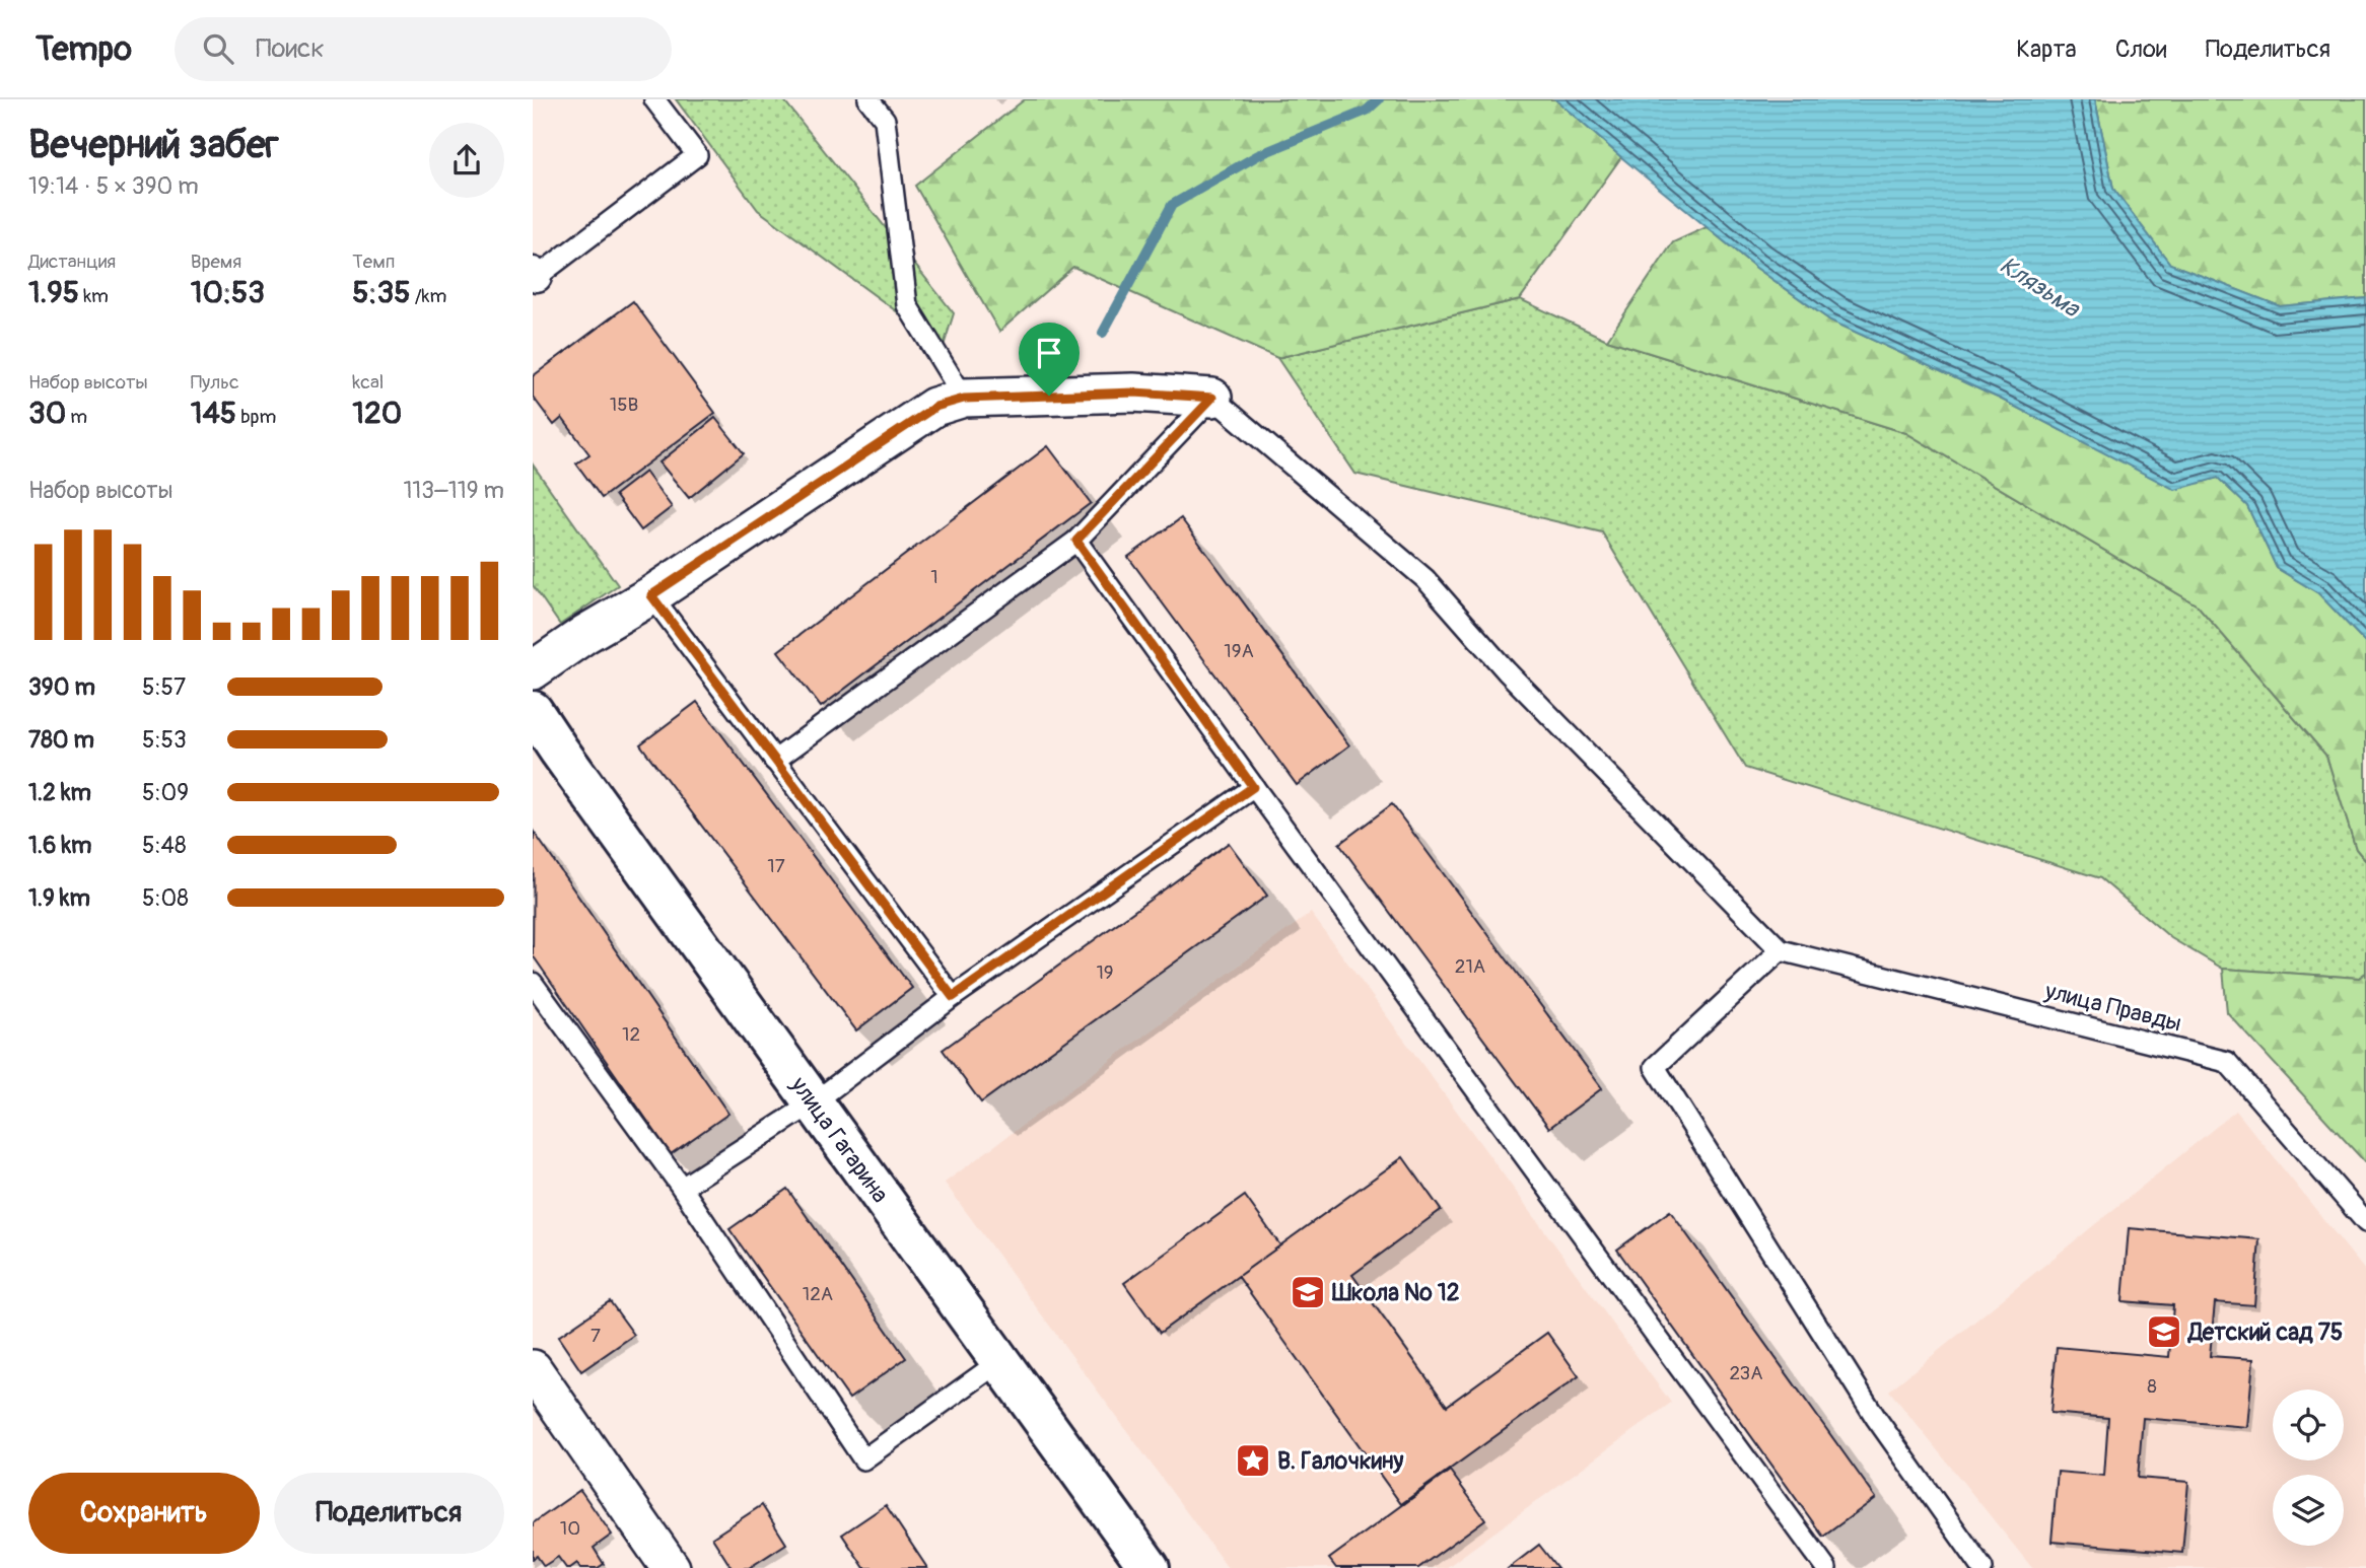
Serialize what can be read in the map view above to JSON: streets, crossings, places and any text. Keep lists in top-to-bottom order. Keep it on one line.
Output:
{"streets":{"main road":["улица Гагарина"],"lane":["улица Правды"]},"water":["Клязьма"],"places":{"school or university":["Школа № 12","Детский сад 75"],"place":["В. Галочкину"]},"house_numbers":["15В","1","19А","17","21А","19","12","12А","7","23А","8","10"],"page":{"header":"Tempo","search":"Поиск","nav":["Карта","Слои","Поделиться"],"heading":["Вечерний забег","19:14 · 5 × 390 m"],"stats":[["Дистанция","1.95 km"],["Время","10:53"],["Темп","5:35 /km"],["Набор высоты","30 m"],["Пульс","145 bpm"],["kcal","120"]],"chart":["Набор высоты","113–119 m"],"list":[{"name":"390 m","note":"5:57"},{"name":"780 m","note":"5:53"},{"name":"1.2 km","note":"5:09"},{"name":"1.6 km","note":"5:48"},{"name":"1.9 km","note":"5:08"}],"buttons":["Сохранить","Поделиться"]}}
